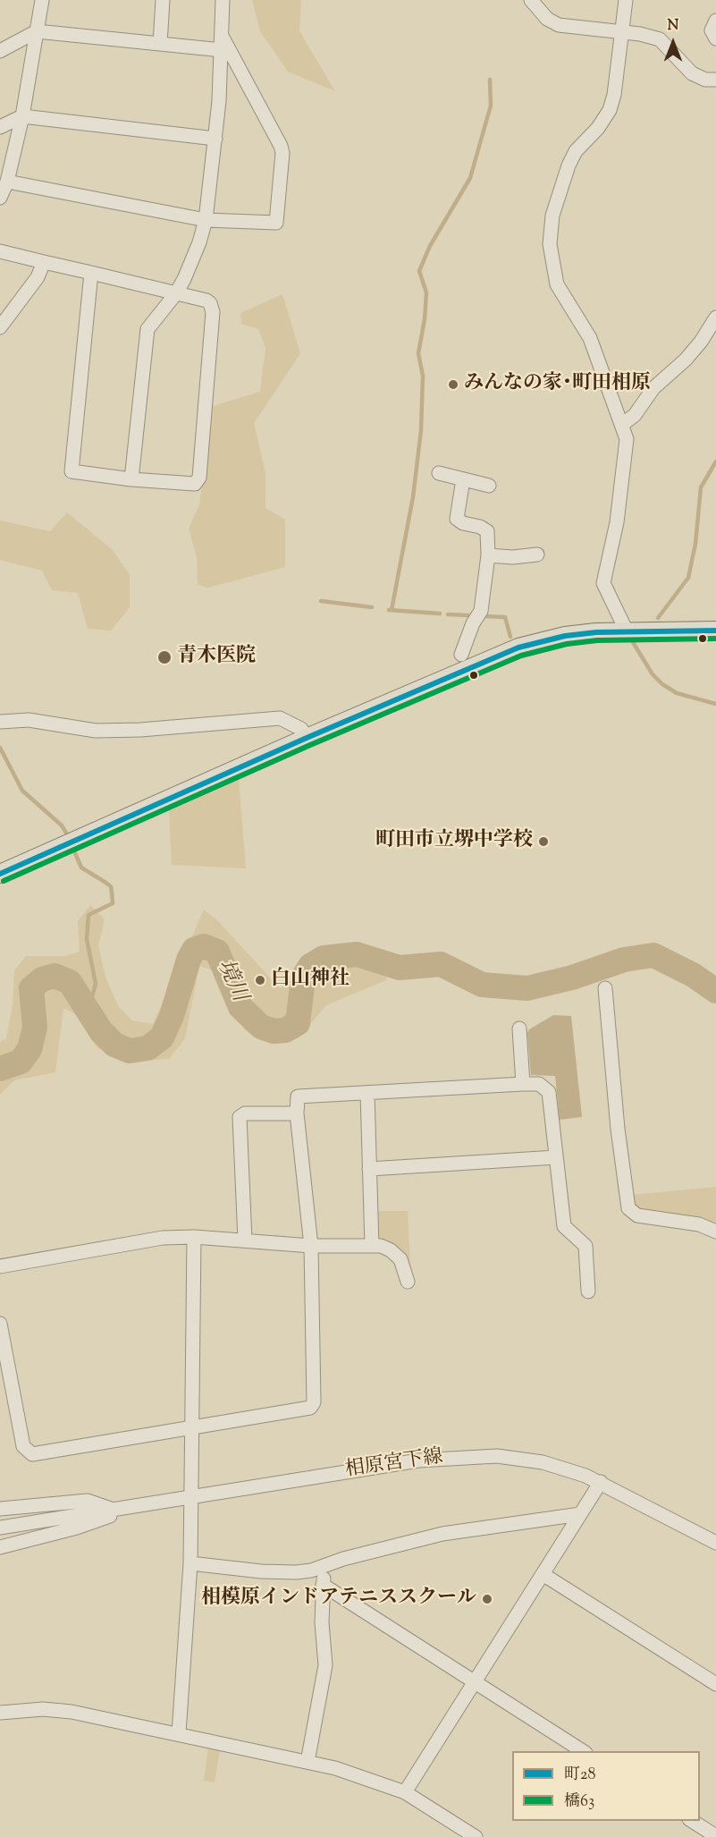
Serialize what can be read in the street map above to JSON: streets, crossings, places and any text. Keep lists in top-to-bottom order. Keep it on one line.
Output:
{"streets":{"street":["相原宮下線"]},"water":["境川"],"places":["みんなの家･町田相原","青木医院","町田市立堺中学校","白山神社","相模原インドアテニススクール"],"lines":["transit line 町28","transit line 橋63"],"legend":["町28","橋63"],"north":"top"}
